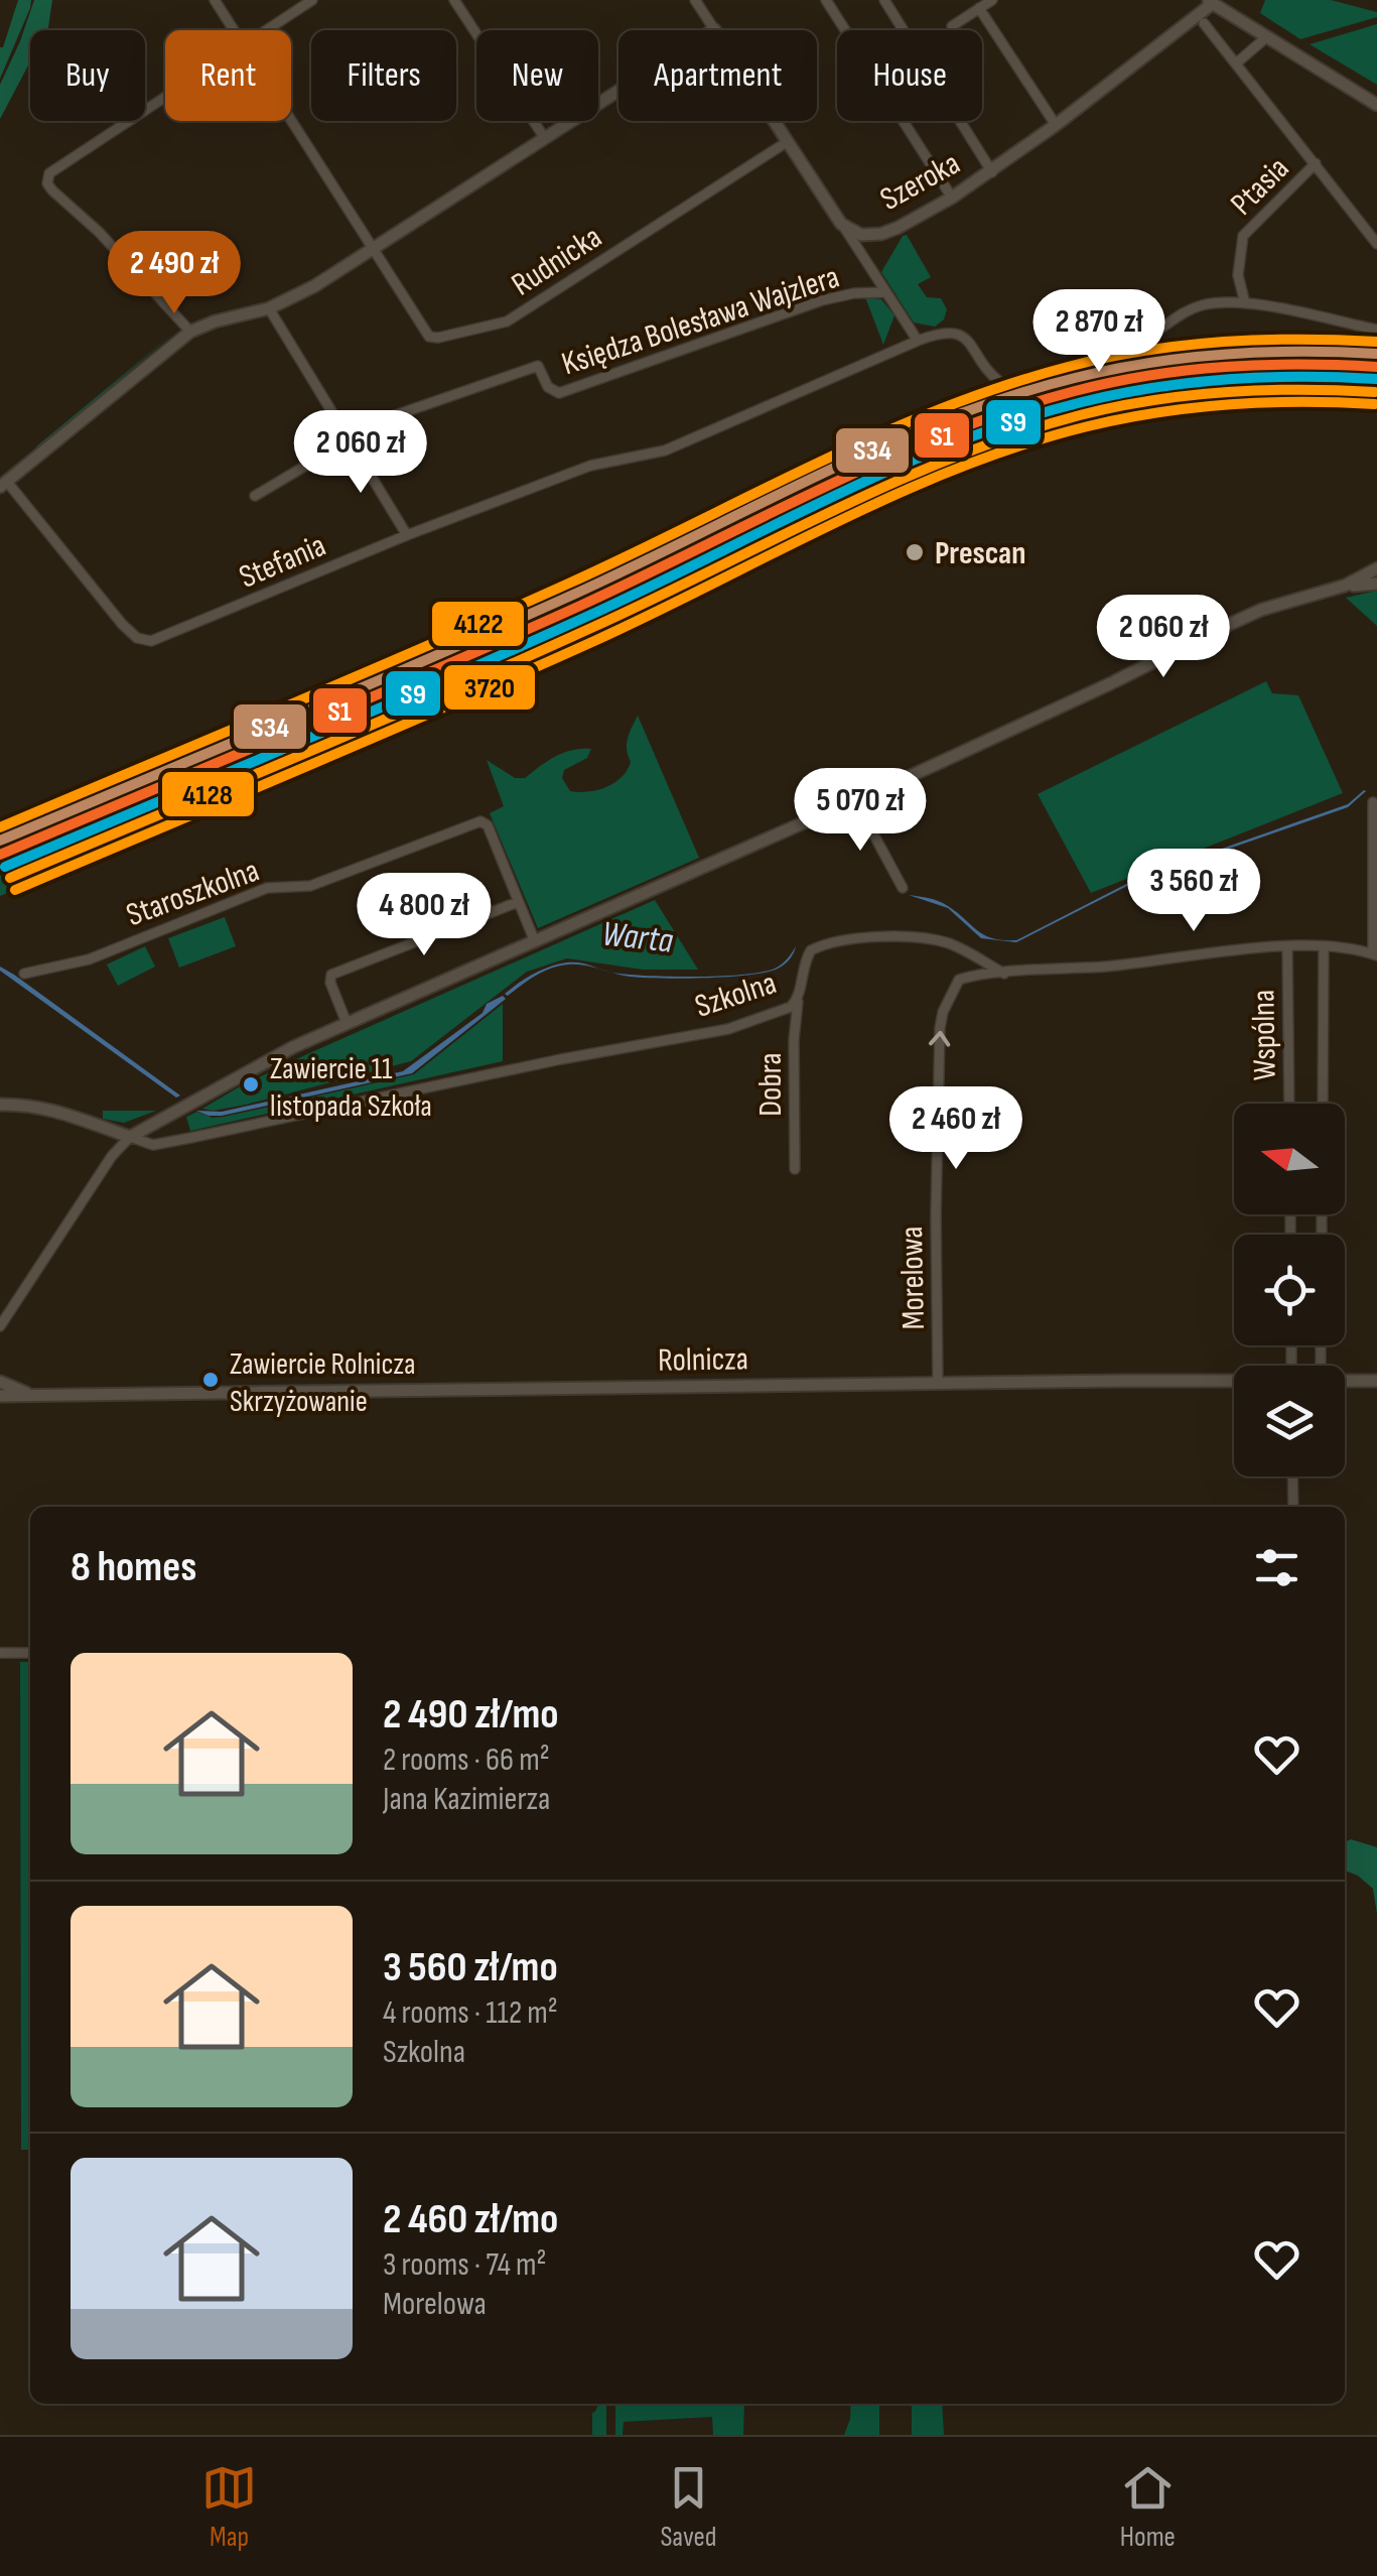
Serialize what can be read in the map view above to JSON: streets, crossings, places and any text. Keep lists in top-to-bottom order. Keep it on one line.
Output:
{"streets":{"street":["Szeroka","Ptasia","Rudnicka","Księdza Bolesława Wajzlera","Stefania","Staroszkolna","Szkolna","Wspólna","Dobra","Morelowa","Rolnicza"]},"crossings":[["Księdza Bolesława Wajzlera","Stefania"],["Szkolna","Dobra"],["Szkolna","Morelowa"],["Morelowa","Rolnicza"]],"one_way":["Morelowa"],"water":["Warta"],"places":["Prescan","Zawiercie 11 listopada Szkoła","Zawiercie Rolnicza Skrzyżowanie"],"lines":["transit line 4122","transit line S34","transit line S1","transit line S9","transit line 4128","transit line 3720"],"north":"left","page":{"chip":["Buy","Rent","Filters","New","Apartment","House"],"price":["2 490 zł","2 870 zł","2 060 zł","2 060 zł","5 070 zł","3 560 zł","4 800 zł","2 460 zł"],"heading":"8 homes","list":[{"name":"2 490 zł/mo","note":"2 rooms · 66 m² · Jana Kazimierza"},{"name":"3 560 zł/mo","note":"4 rooms · 112 m² · Szkolna"},{"name":"2 460 zł/mo","note":"3 rooms · 74 m² · Morelowa"}],"tabs":["Map","Saved","Home"]}}
